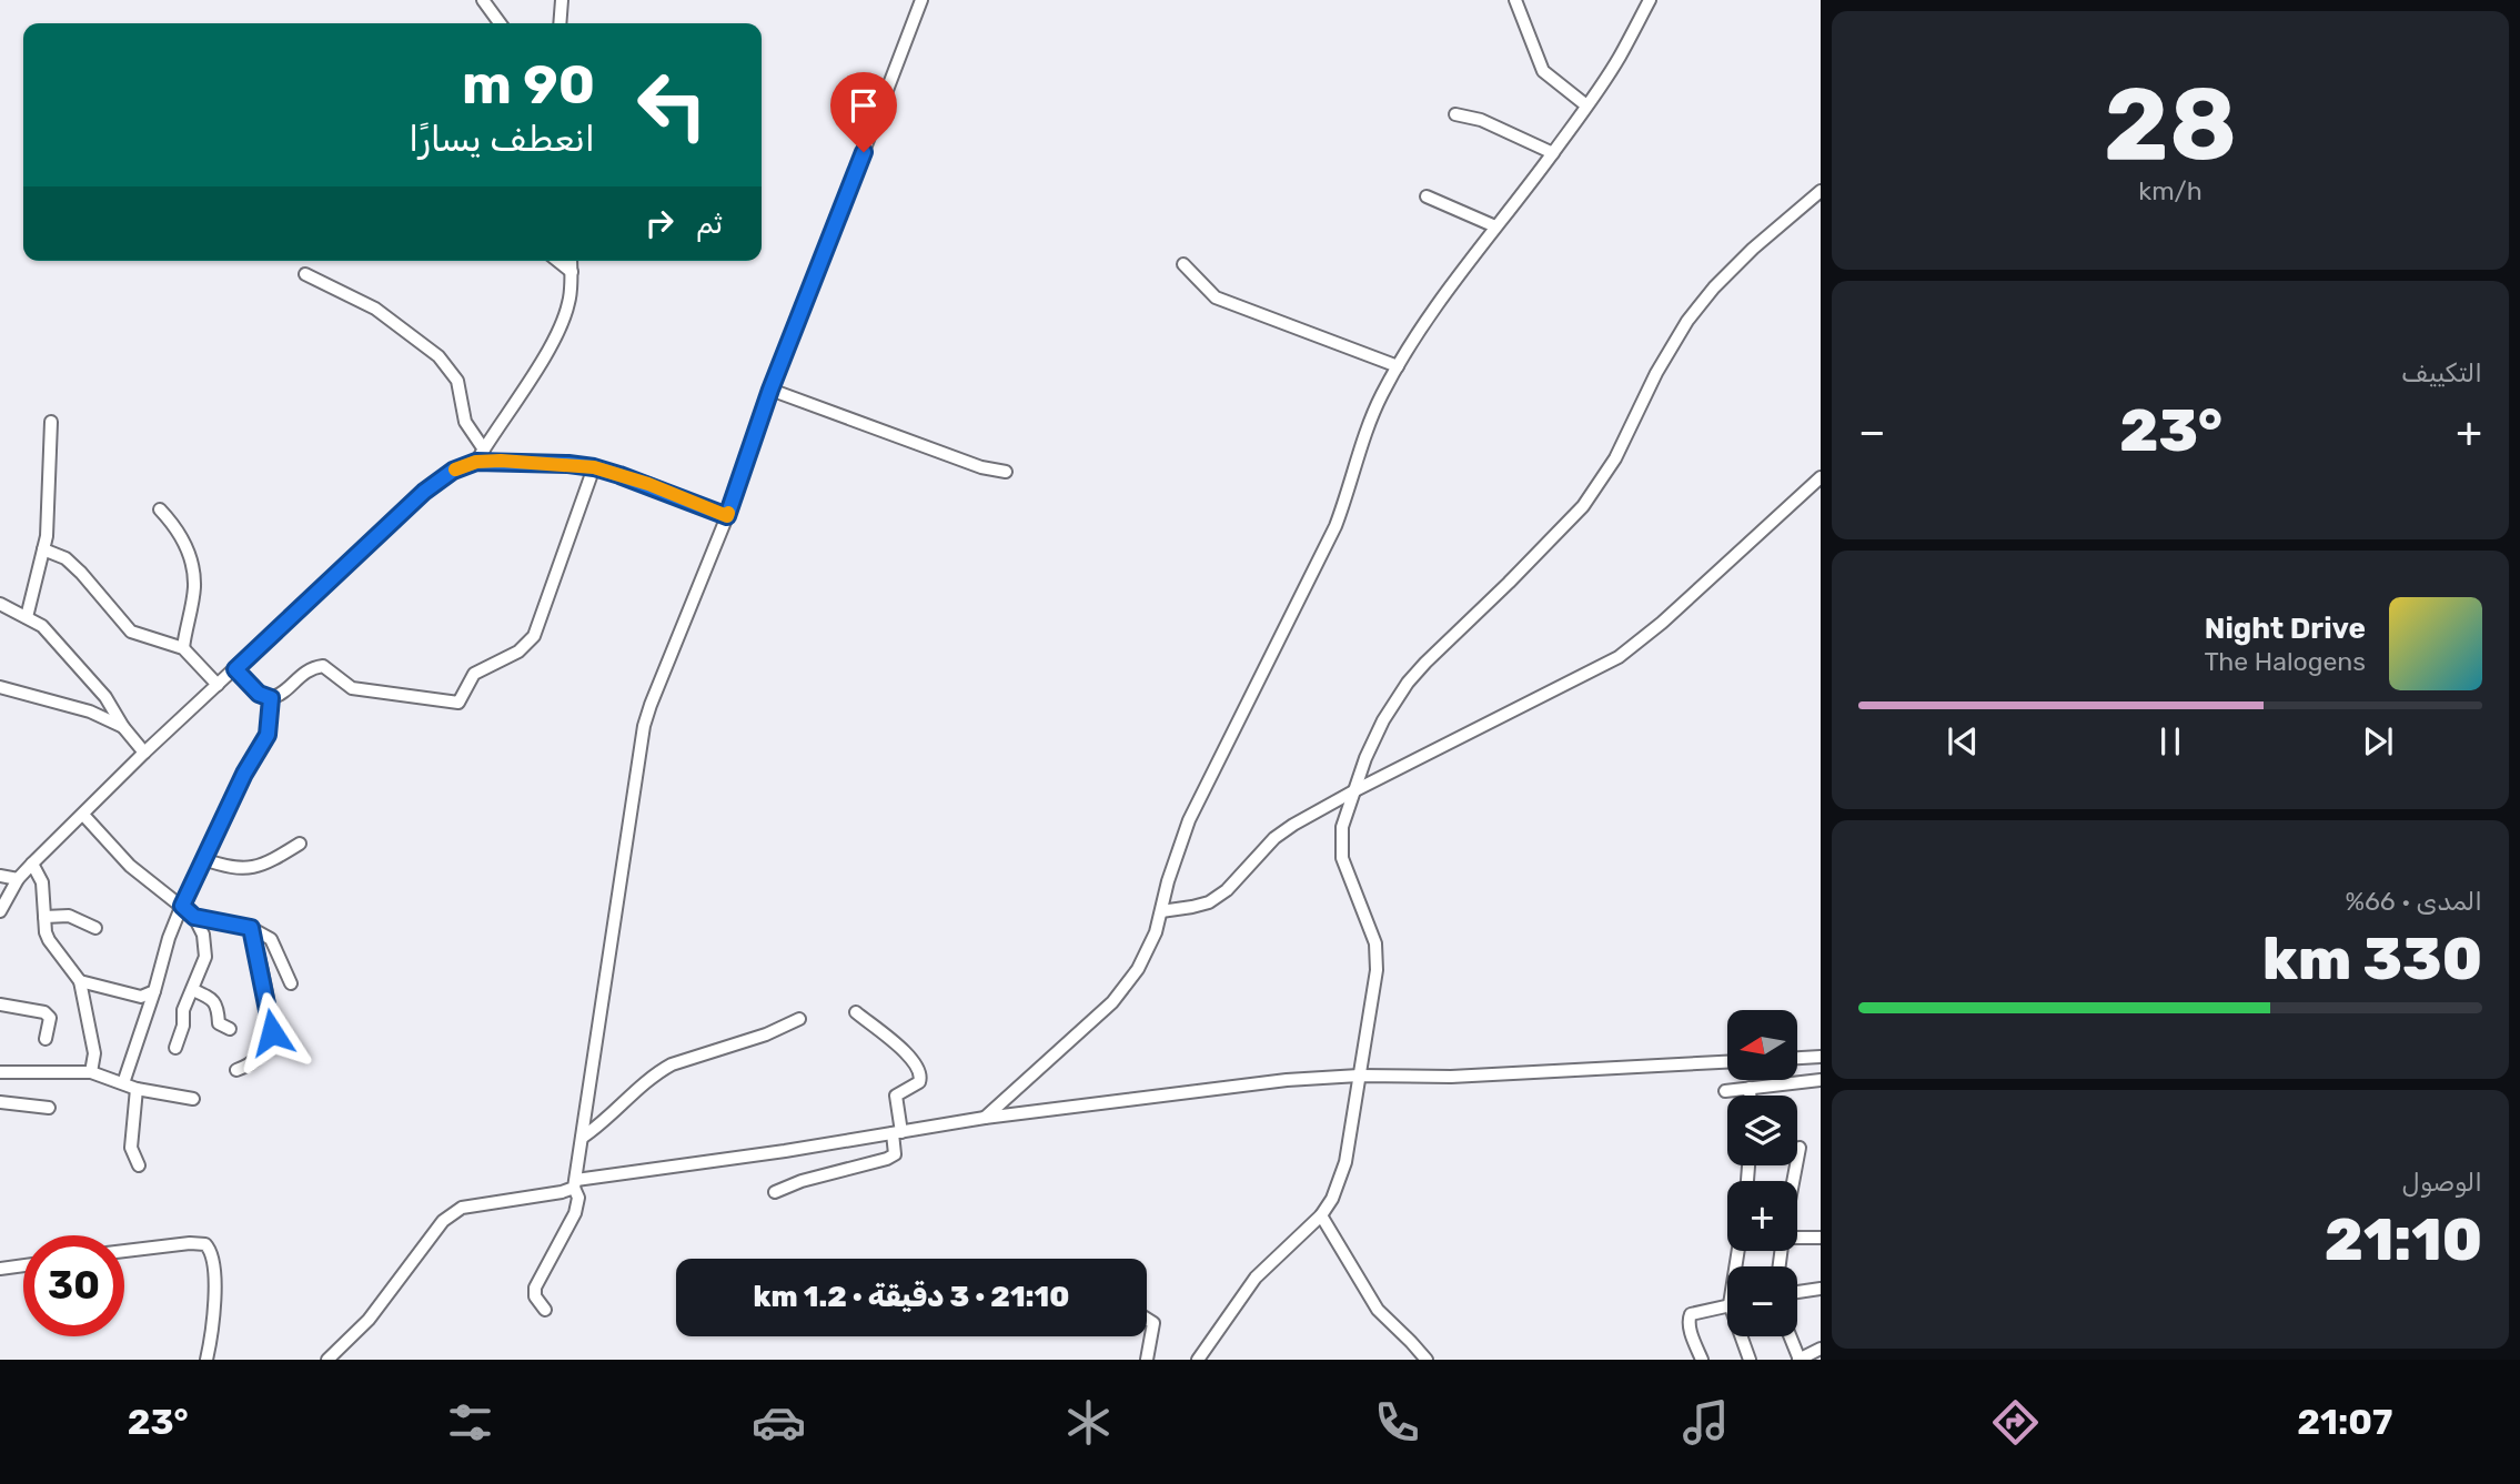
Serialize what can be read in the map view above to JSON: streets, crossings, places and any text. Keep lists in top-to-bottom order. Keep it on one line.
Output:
{"north":"left","page":{"tile":[["28","km/h"],"التكييف",["المدى · 66%","330 km"],["الوصول","21:10"]],"turn":["90 m","انعطف يسارًا"],"then":"ثم","heat":["−","23°","+"],"song":["Night Drive","The Halogens"],"map_buttons":["+","−"],"limit":"30","trip":"21:10 · 3 دقيقة · 1.2 km","tabs":["21:07","23°"]}}
